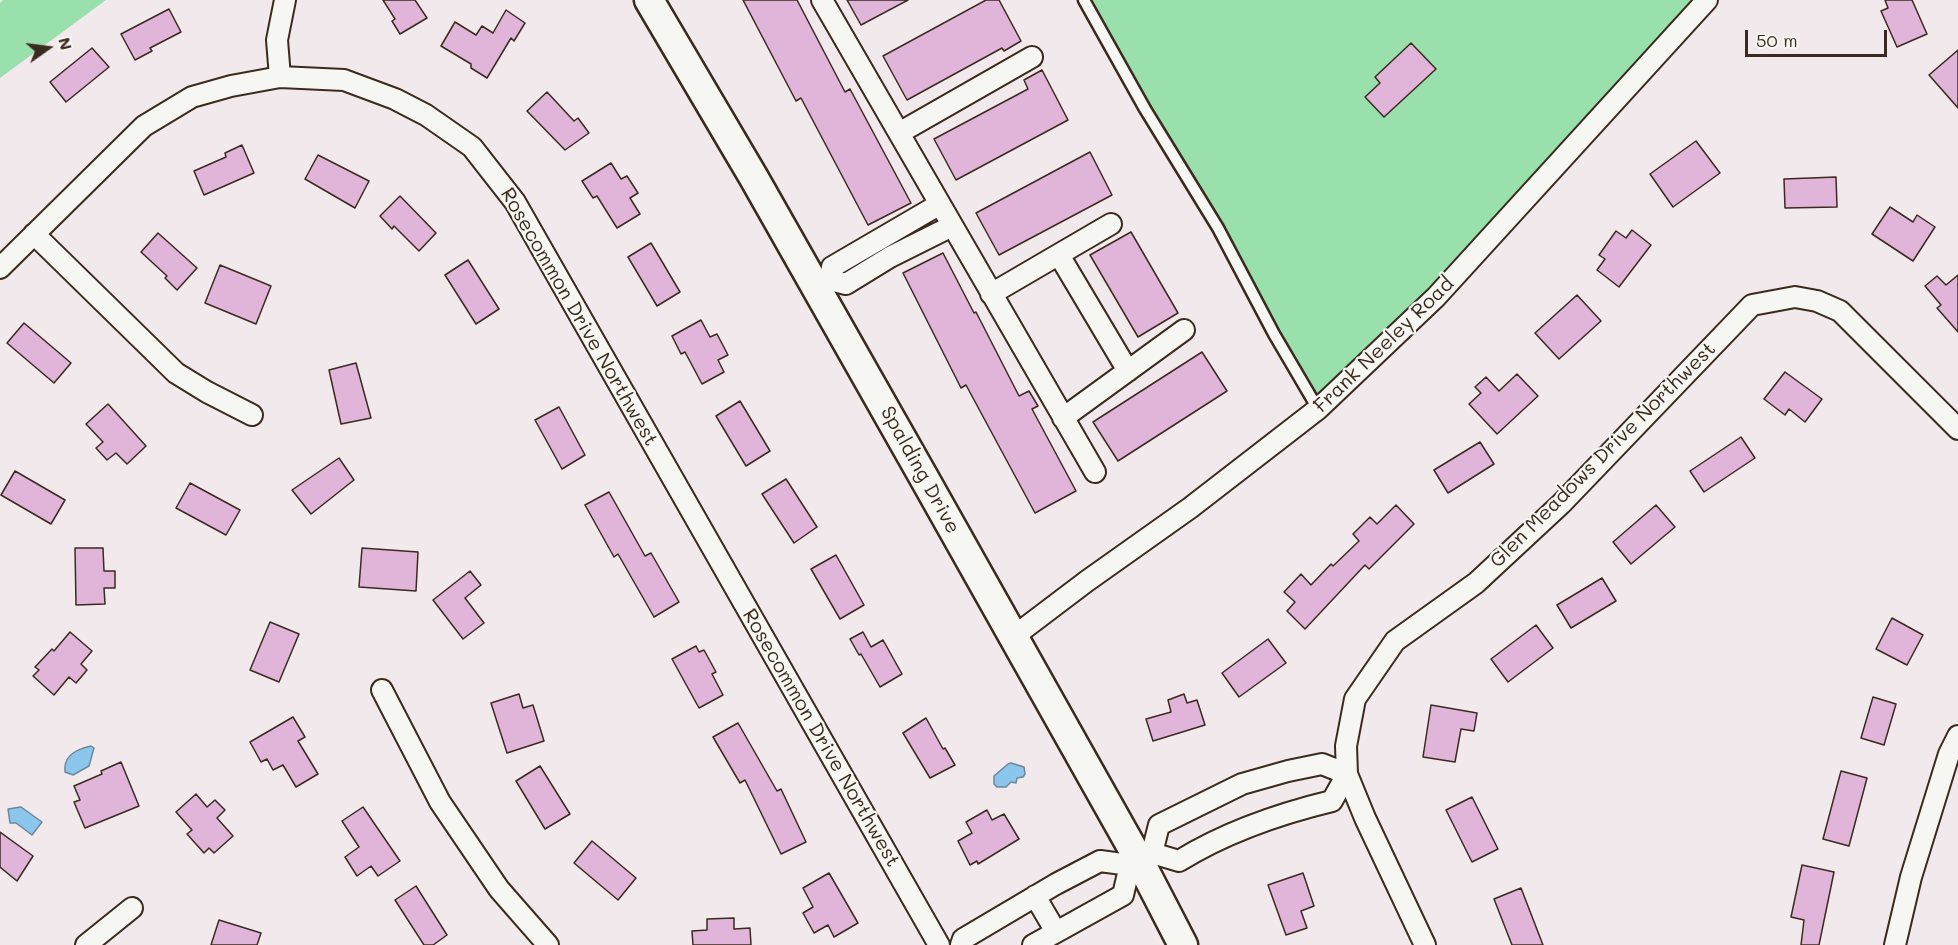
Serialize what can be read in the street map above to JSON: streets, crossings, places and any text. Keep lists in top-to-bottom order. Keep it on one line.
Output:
{"streets":{"main road":["Spalding Drive"],"street":["Rosecommon Drive Northwest","Frank Neeley Road","Glen Meadows Drive Northwest"]},"crossings":[["Frank Neeley Road","Spalding Drive"]],"scale_bar":"50 m","north":"right"}
